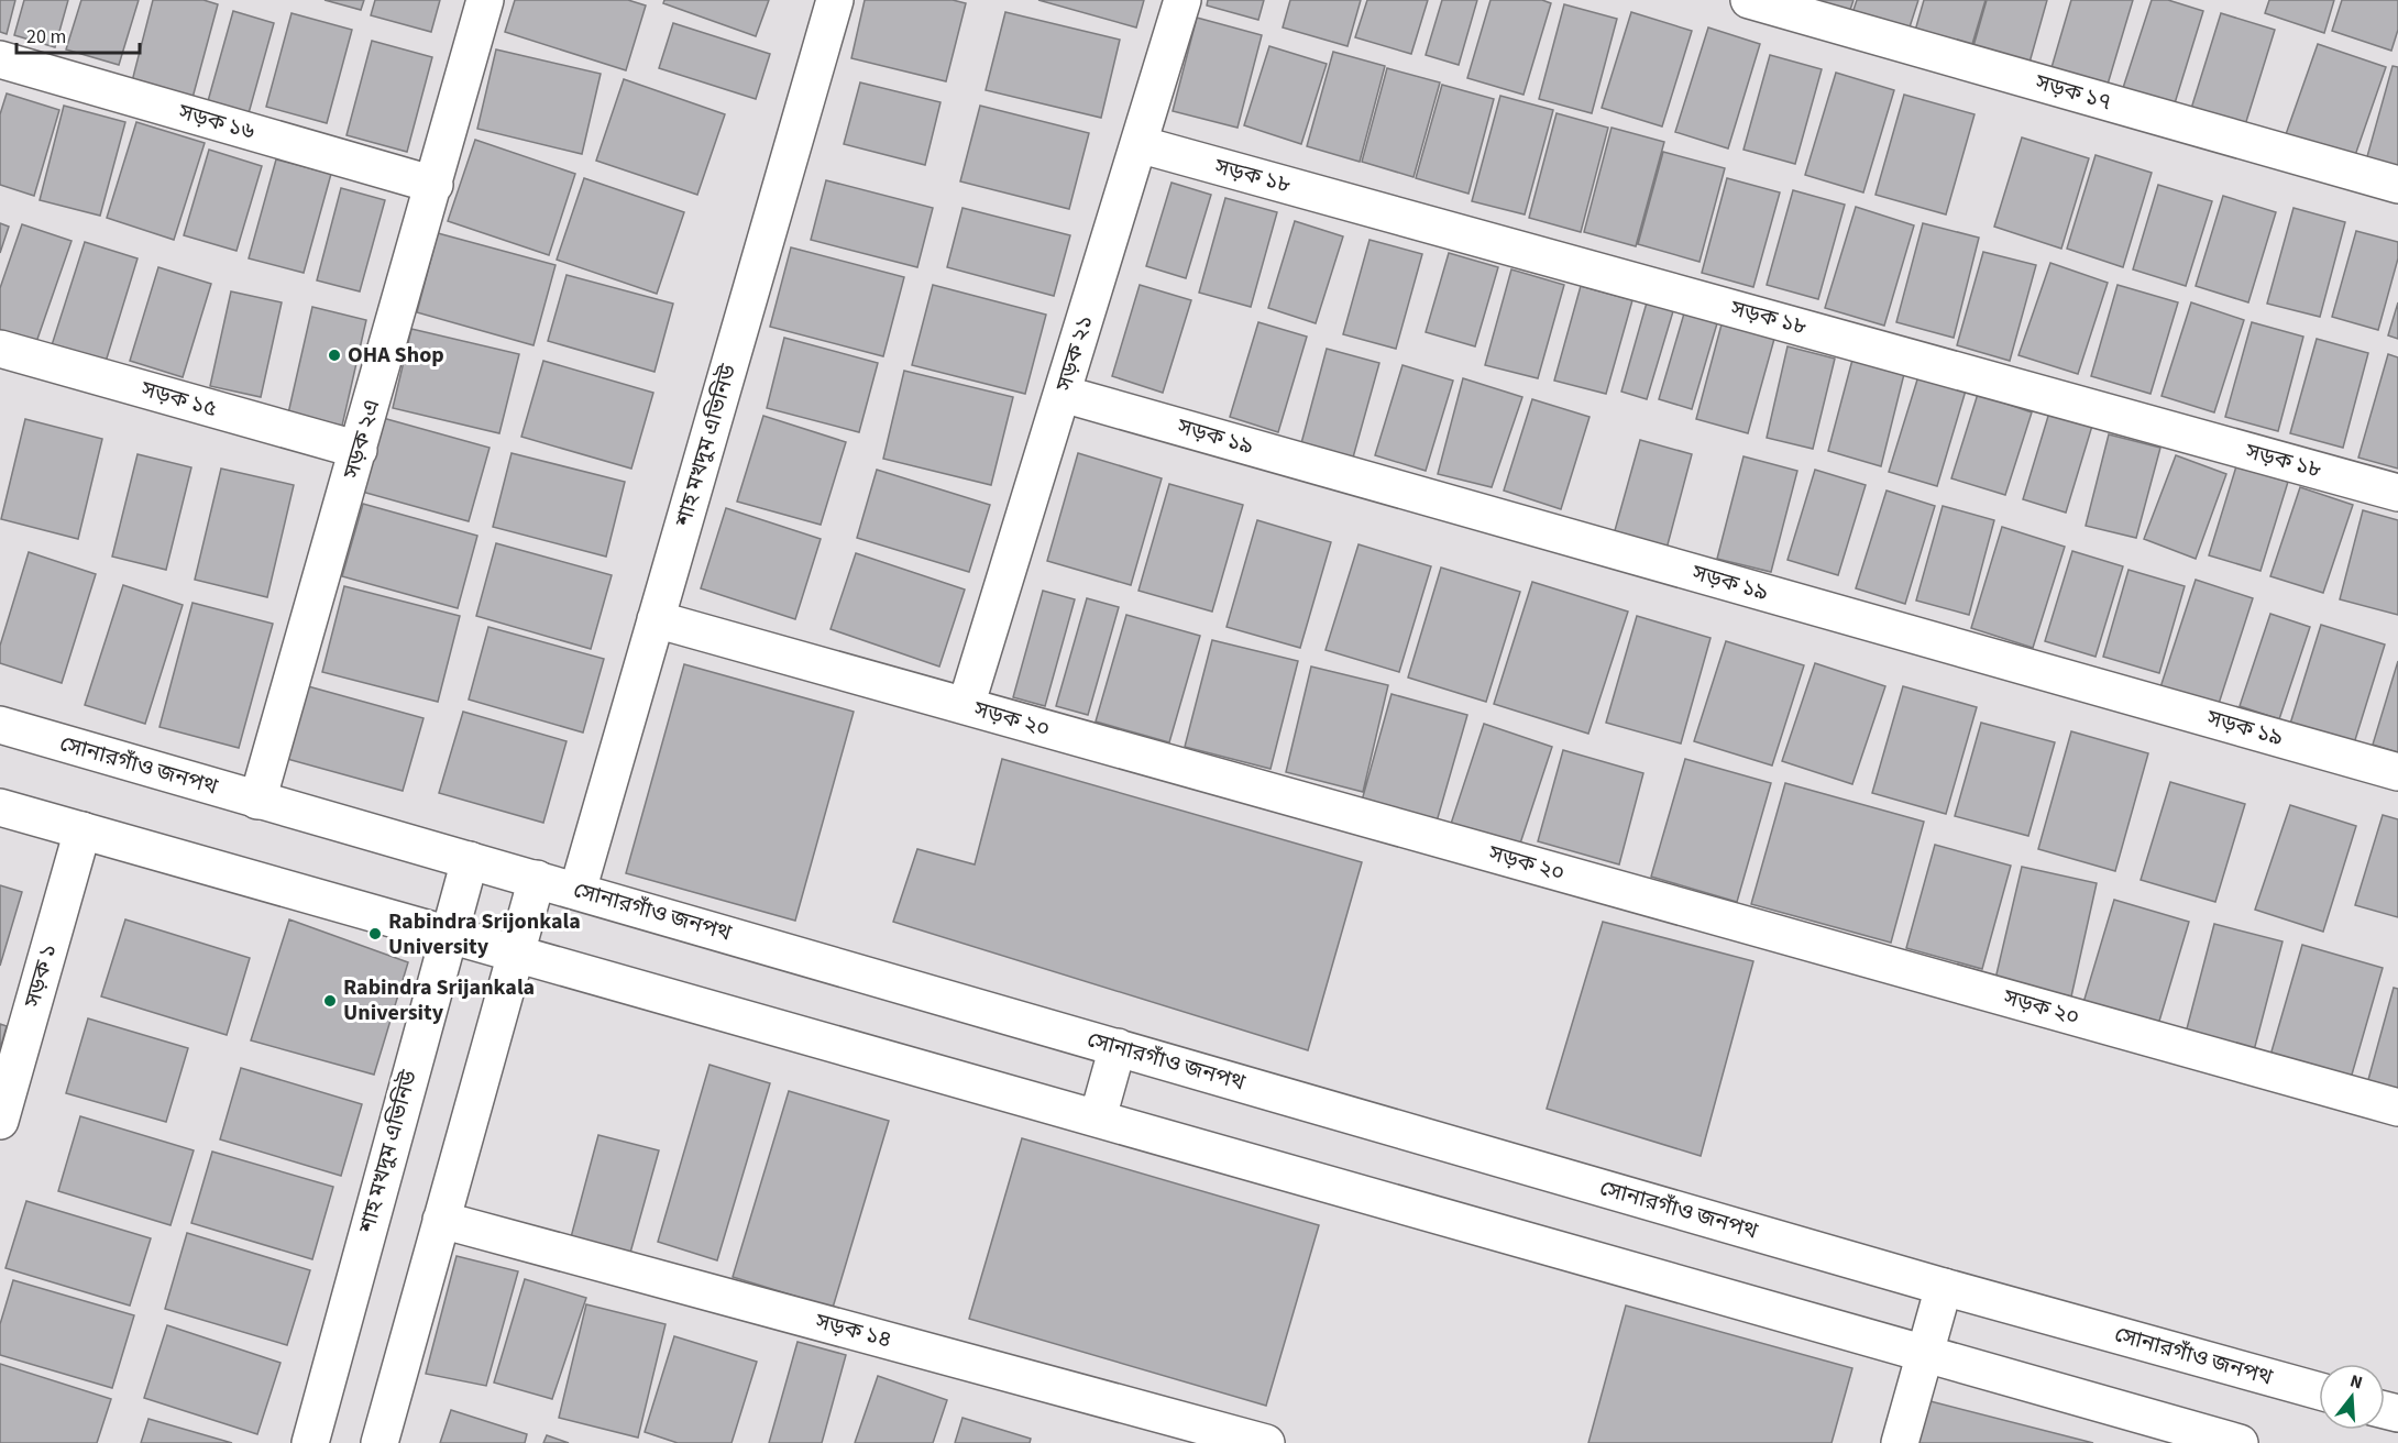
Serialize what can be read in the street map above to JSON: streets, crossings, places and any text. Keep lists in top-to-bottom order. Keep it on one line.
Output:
{"streets":{"street":["সড়ক ১৭","সড়ক ১৬","সড়ক ১৮","সড়ক ২১","সড়ক ১৫","সড়ক ১৯","সড়ক ২এ","শাহ মখদুম এভিনিউ","সড়ক ২০","সোনারগাঁও জনপথ","সড়ক ১","সড়ক ১৪"]},"crossings":[["সড়ক ১৬","সড়ক ২এ"],["সড়ক ১৮","সড়ক ২১"],["সড়ক ২১","সড়ক ১৯"],["সড়ক ২১","সড়ক ২০"],["সড়ক ১৫","সড়ক ২এ"],["সড়ক ২এ","সোনারগাঁও জনপথ"],["শাহ মখদুম এভিনিউ","সড়ক ২০"],["শাহ মখদুম এভিনিউ","সোনারগাঁও জনপথ"]],"places":["OHA Shop","Rabindra Srijonkala University","Rabindra Srijankala University"],"scale_bar":"20 m","north":"top"}
